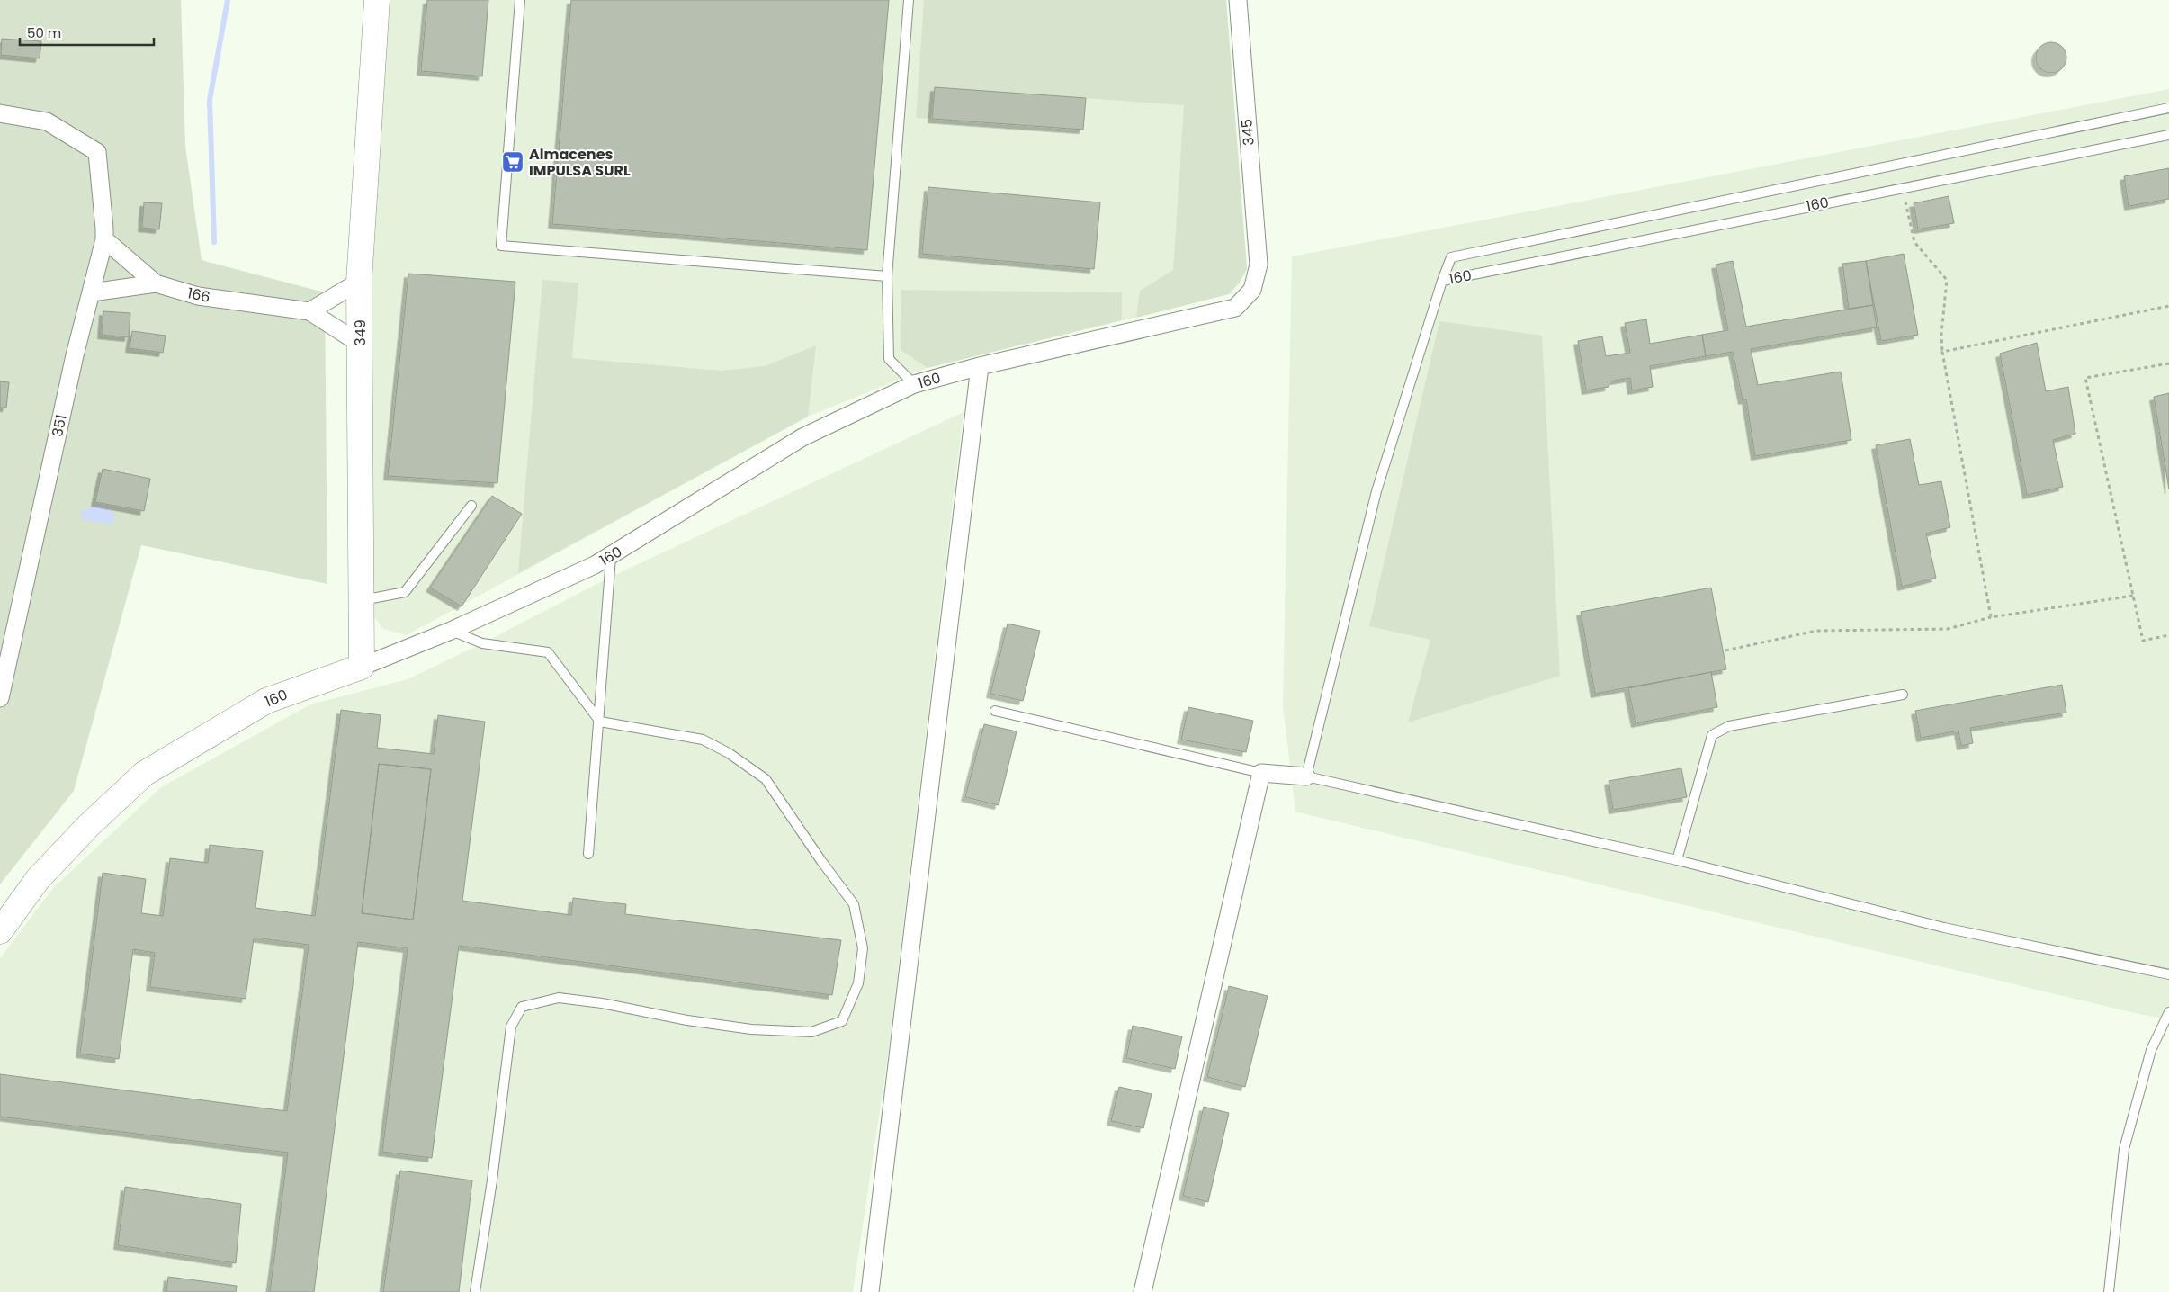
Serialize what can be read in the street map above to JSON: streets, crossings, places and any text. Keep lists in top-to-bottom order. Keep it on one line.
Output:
{"streets":{"street":["345","160","166","349","351"]},"crossings":[["345","160"],["160","349"],["166","349"],["166","351"]],"places":{"supermarket":["Almacenes IMPULSA SURL"]},"scale_bar":"50 m"}
